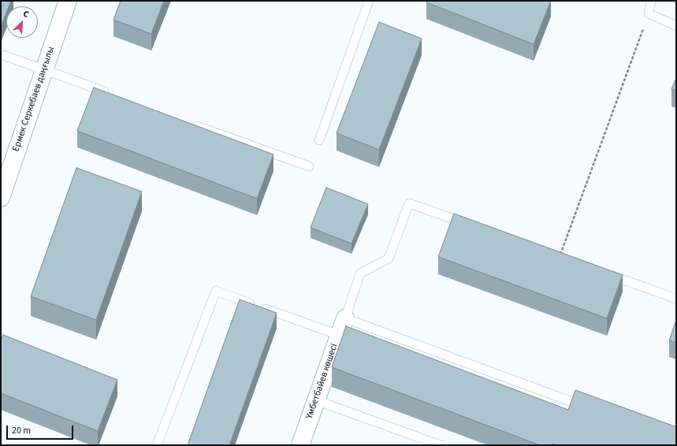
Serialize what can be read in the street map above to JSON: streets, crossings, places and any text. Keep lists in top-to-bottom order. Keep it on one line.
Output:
{"streets":{"street":["Ермек Серкебаев даңғылы","Үмбетбайев көшесі"]},"scale_bar":"20 m","north":"top right"}
